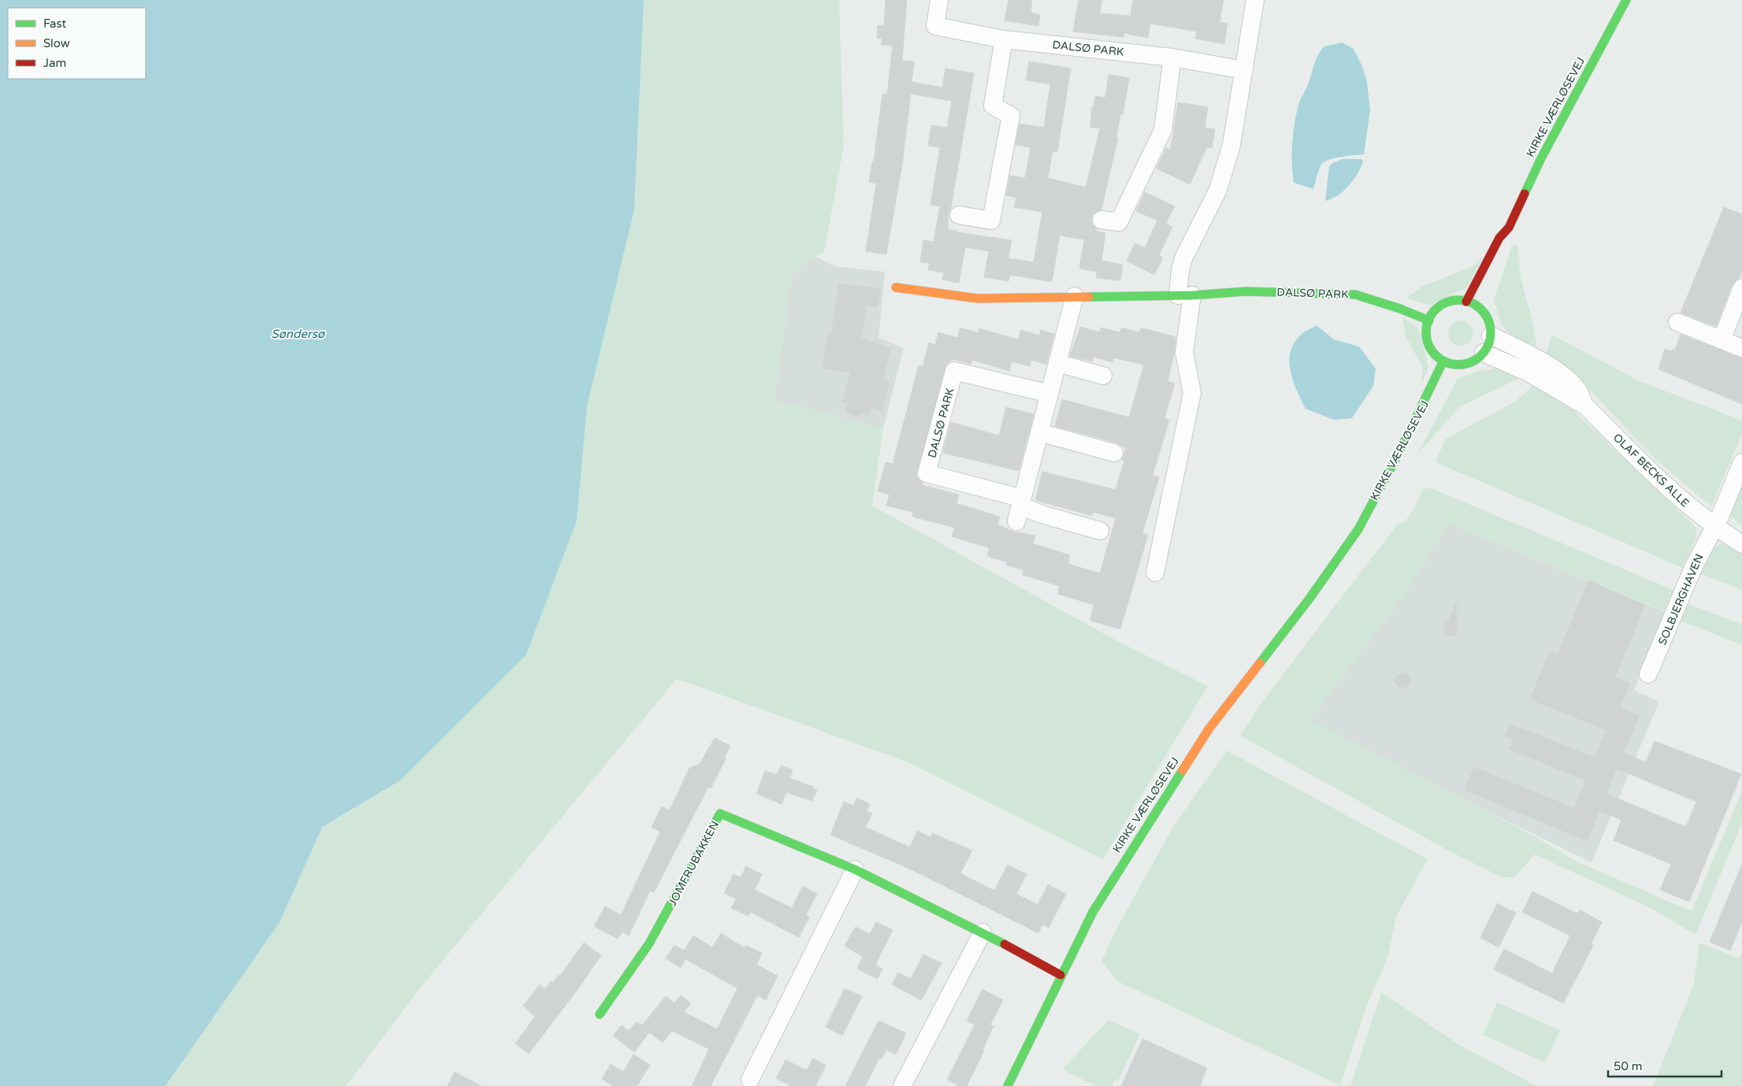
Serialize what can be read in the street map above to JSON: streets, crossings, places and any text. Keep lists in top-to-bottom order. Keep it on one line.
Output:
{"streets":{"street":["DALSØ PARK","KIRKE VÆRLØSEVEJ","OLAF BECKS ALLE","SOLBJERGHAVEN","JOMFRUBAKKEN"]},"crossings":[["DALSØ PARK","KIRKE VÆRLØSEVEJ"],["DALSØ PARK","OLAF BECKS ALLE"],["KIRKE VÆRLØSEVEJ","OLAF BECKS ALLE"],["KIRKE VÆRLØSEVEJ","JOMFRUBAKKEN"],["OLAF BECKS ALLE","SOLBJERGHAVEN"]],"water":["Søndersø"],"legend":["Fast","Slow","Jam"],"scale_bar":"50 m"}
